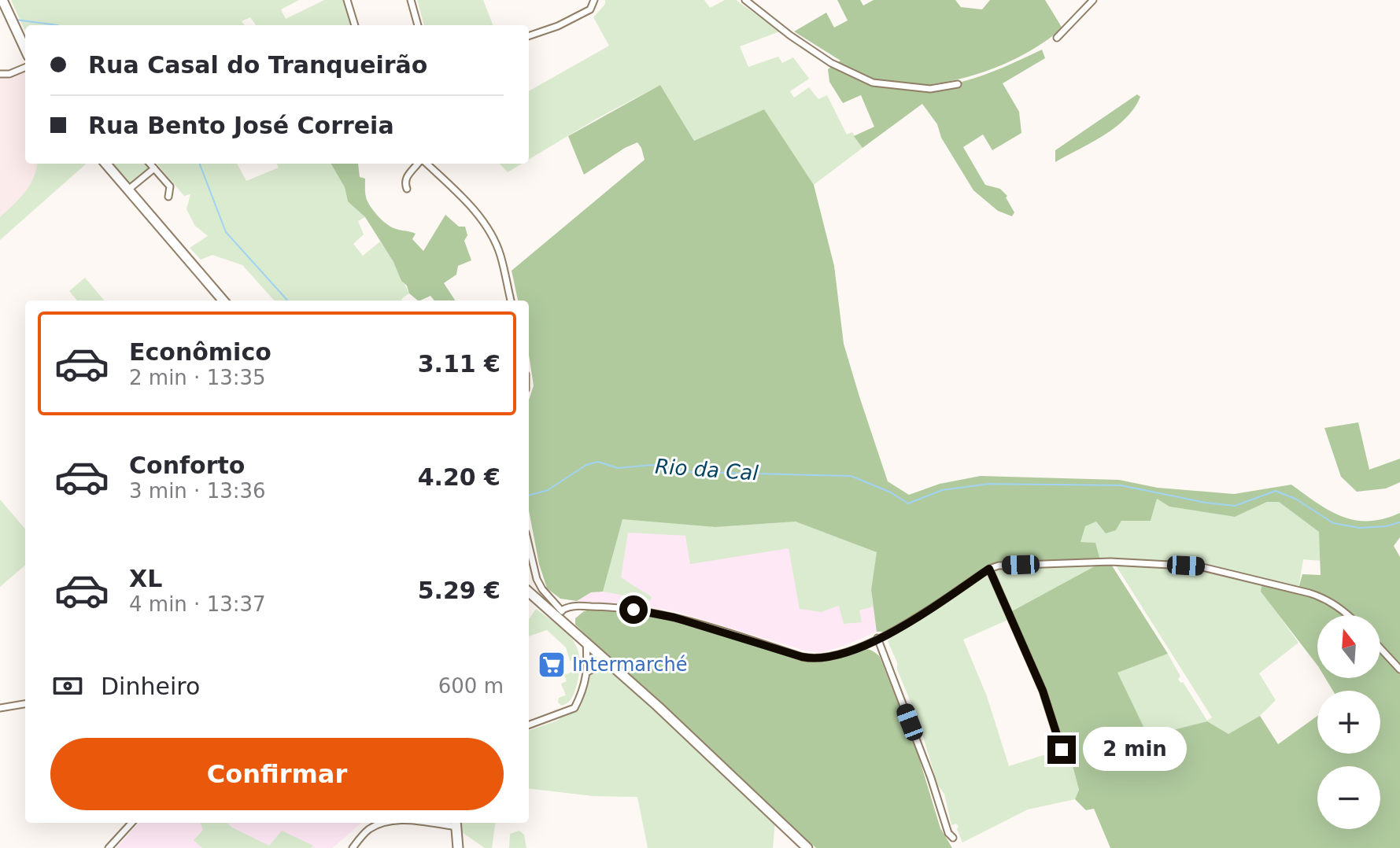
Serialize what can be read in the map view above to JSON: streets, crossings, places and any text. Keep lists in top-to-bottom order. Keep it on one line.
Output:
{"water":["Rio da Cal"],"places":{"supermarket":["Intermarché"]},"north":"top","page":{"banner":["Rua Casal do Tranqueirão","Rua Bento José Correia"],"list":[{"name":"Econômico","note":"2 min · 13:35","value":"3.11 €"},{"name":"Conforto","note":"3 min · 13:36","value":"4.20 €"},{"name":"XL","note":"4 min · 13:37","value":"5.29 €"}],"map_buttons":["+","−"],"pay":["Dinheiro","600 m"],"buttons":"Confirmar","bubble":"2 min"}}
